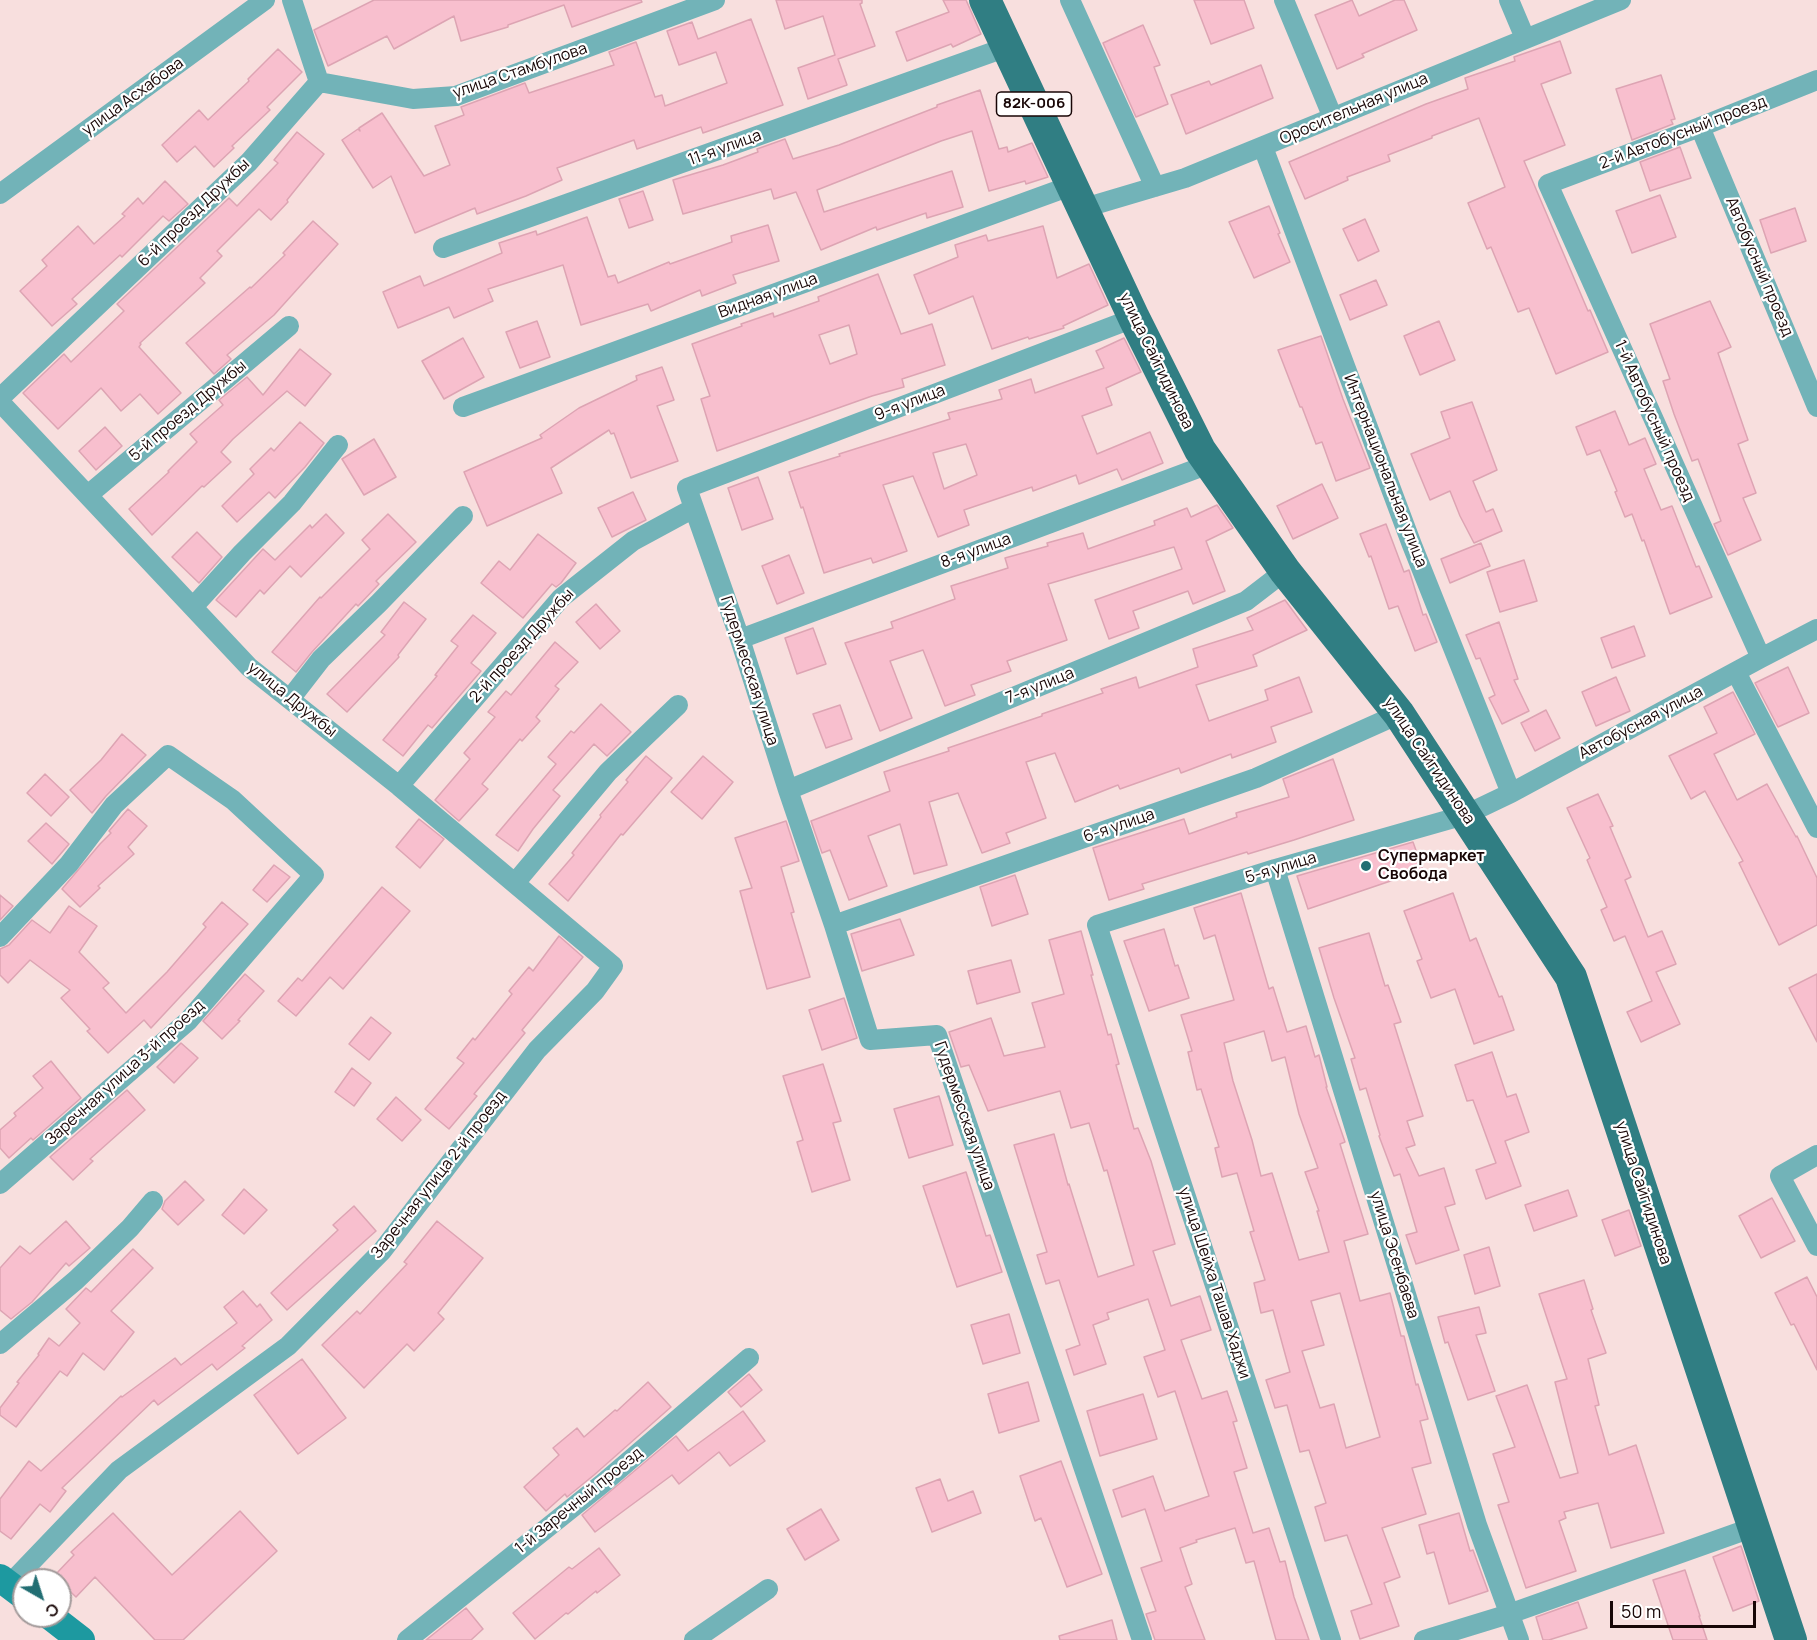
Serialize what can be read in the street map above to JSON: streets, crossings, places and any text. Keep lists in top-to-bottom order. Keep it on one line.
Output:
{"streets":{"main road":["82К-006","улица Сайгидинова"],"street":["улица Стамбулова","улица Асхабова","Оросительная улица","2-й Автобусный проезд","11-я улица","6-й проезд Дружбы","Автобусный проезд","Видная улица","9-я улица","5-й проезд Дружбы","1-й Автобусный проезд","Интернациональная улица","8-я улица","2-й проезд Дружбы","Гудермесская улица","7-я улица","улица Дружбы","Автобусная улица","6-я улица","5-я улица","Заречная улица 3-й проезд","Заречная улица 2-й проезд","улица Эсенбаева","улица Шейха Ташав Хаджи","1-й Заречный проезд"]},"crossings":[["улица Стамбулова","6-й проезд Дружбы"],["Оросительная улица","Видная улица"],["Оросительная улица","улица Сайгидинова"],["Оросительная улица","Интернациональная улица"],["2-й Автобусный проезд","Автобусный проезд"],["2-й Автобусный проезд","1-й Автобусный проезд"],["11-я улица","улица Сайгидинова"],["6-й проезд Дружбы","улица Дружбы"],["Видная улица","улица Сайгидинова"],["улица Сайгидинова","9-я улица"],["улица Сайгидинова","8-я улица"],["улица Сайгидинова","7-я улица"],["улица Сайгидинова","Автобусная улица"],["улица Сайгидинова","6-я улица"],["улица Сайгидинова","5-я улица"],["9-я улица","Гудермесская улица"],["5-й проезд Дружбы","улица Дружбы"],["1-й Автобусный проезд","Автобусная улица"],["Интернациональная улица","Автобусная улица"],["8-я улица","Гудермесская улица"],["2-й проезд Дружбы","Гудермесская улица"],["2-й проезд Дружбы","улица Дружбы"],["Гудермесская улица","7-я улица"],["Гудермесская улица","6-я улица"],["улица Дружбы","Заречная улица 2-й проезд"],["Автобусная улица","5-я улица"],["5-я улица","улица Эсенбаева"],["5-я улица","улица Шейха Ташав Хаджи"]],"places":["Супермаркет Свобода"],"scale_bar":"50 m","north":"bottom right"}
